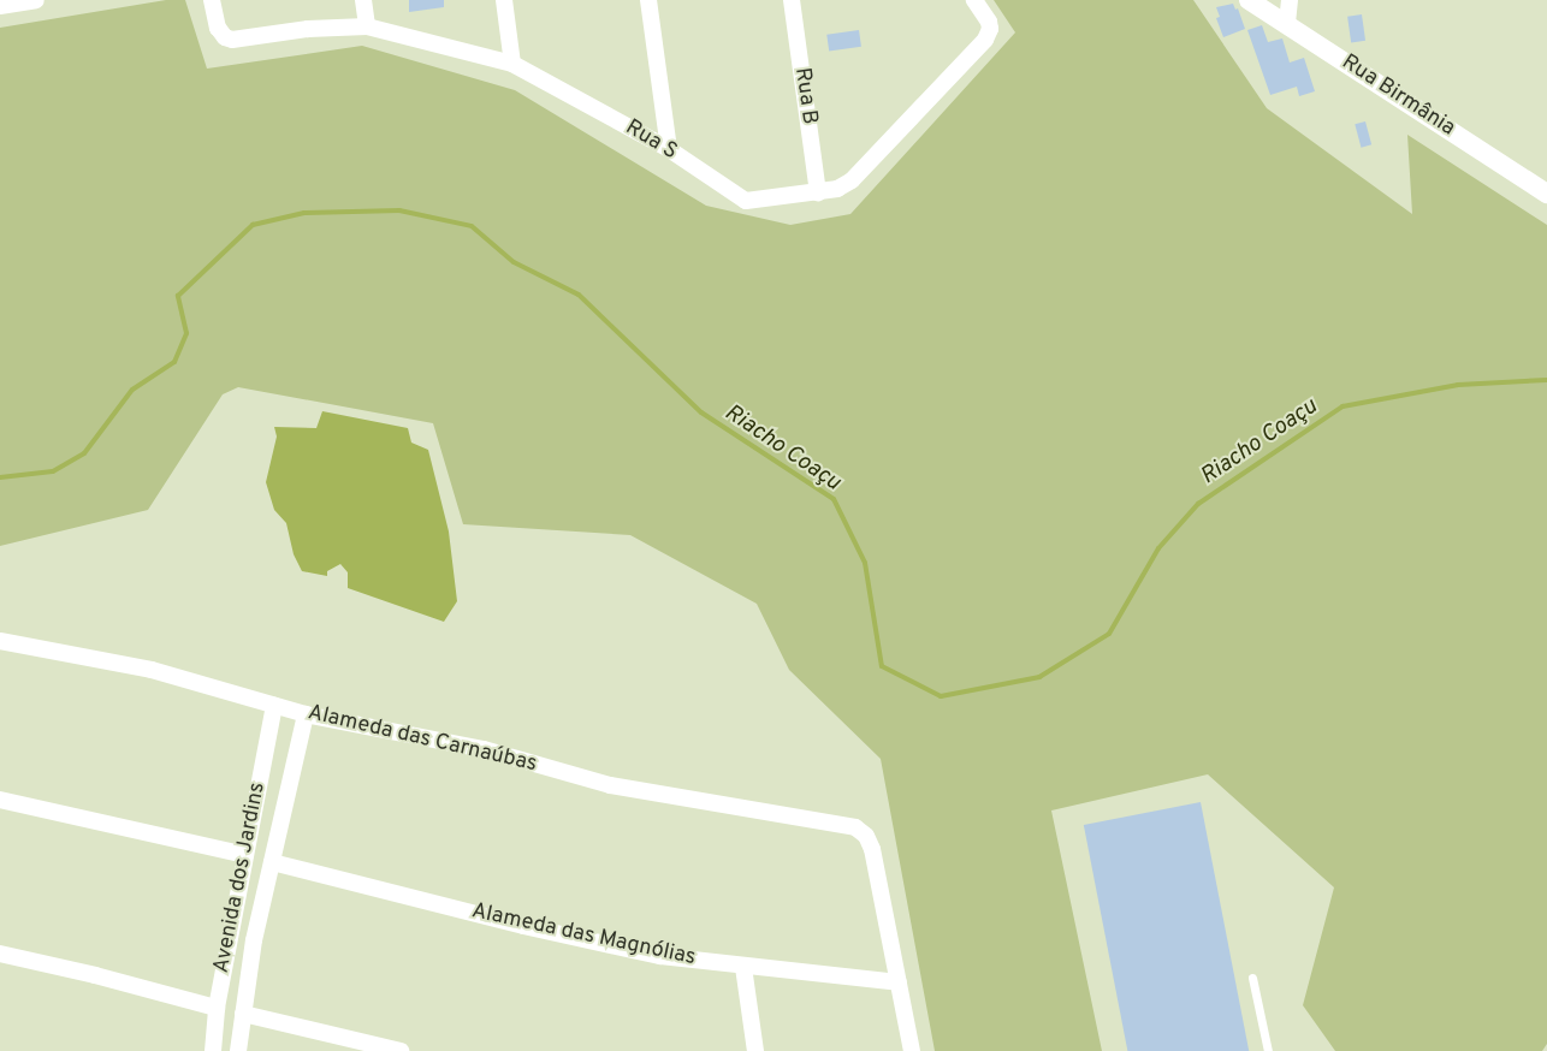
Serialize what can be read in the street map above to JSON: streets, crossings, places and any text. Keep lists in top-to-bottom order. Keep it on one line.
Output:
{"streets":{"street":["Rua B","Rua Birmânia","Rua S","Alameda das Carnaúbas","Avenida dos Jardins","Alameda das Magnólias"]},"crossings":[["Rua B","Rua S"],["Alameda das Carnaúbas","Avenida dos Jardins"],["Alameda das Carnaúbas","Alameda das Magnólias"],["Avenida dos Jardins","Alameda das Magnólias"]],"water":["Riacho Coaçu"]}
